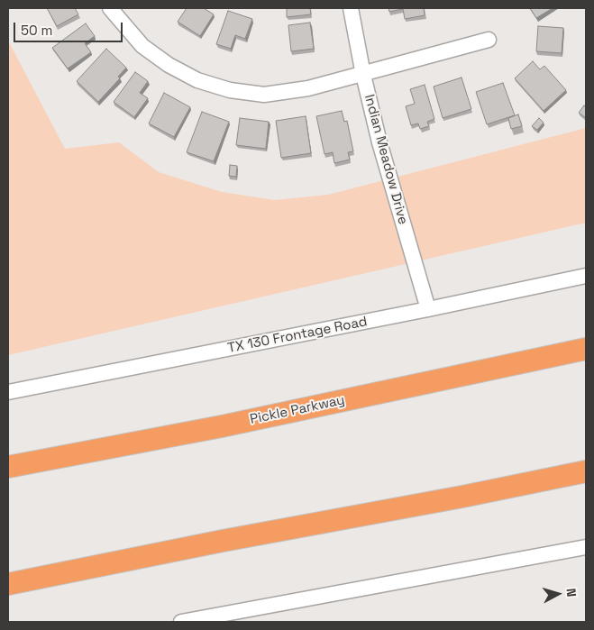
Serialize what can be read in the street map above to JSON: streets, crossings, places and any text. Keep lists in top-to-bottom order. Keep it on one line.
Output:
{"streets":{"highway":["Pickle Parkway"],"street":["Indian Meadow Drive","TX 130 Frontage Road"]},"crossings":[["Indian Meadow Drive","TX 130 Frontage Road"]],"scale_bar":"50 m","north":"right"}
